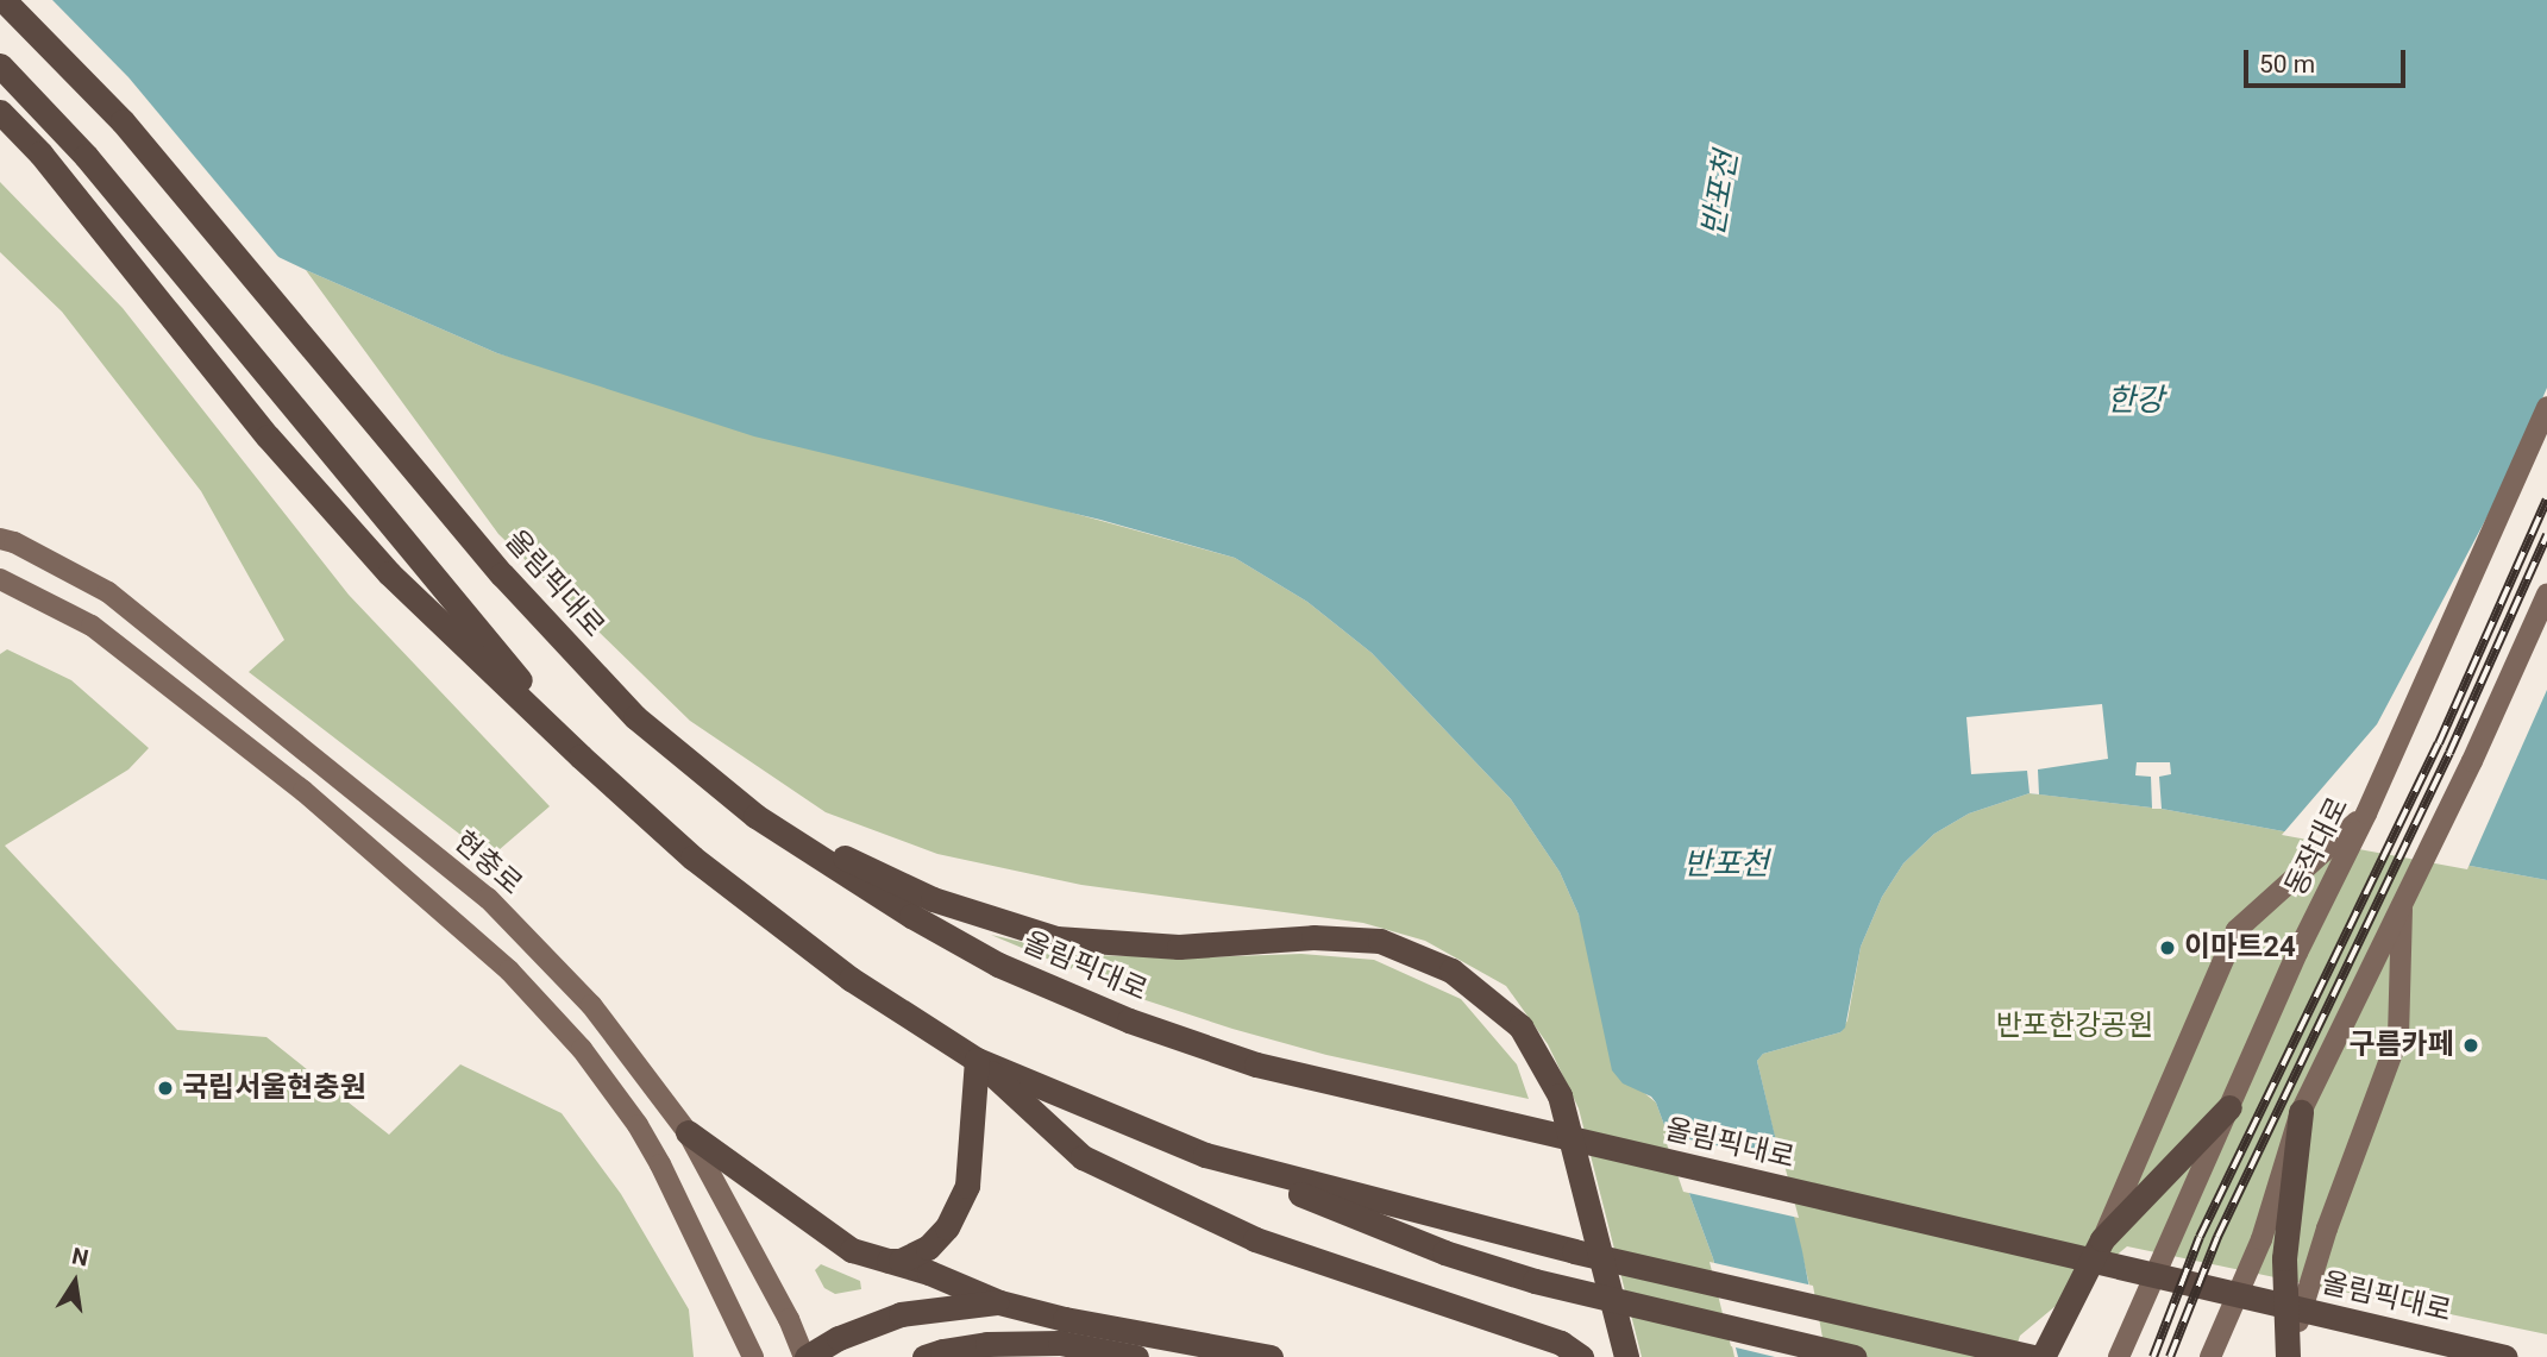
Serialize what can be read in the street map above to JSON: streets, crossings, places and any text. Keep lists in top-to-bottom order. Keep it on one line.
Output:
{"streets":{"highway":["올림픽대로"],"main road":["동작대로","현충로"]},"water":["반포천","한강"],"parks":["반포한강공원"],"places":["이마트24","구름카페","국립서울현충원"],"scale_bar":"50 m","north":"top"}
